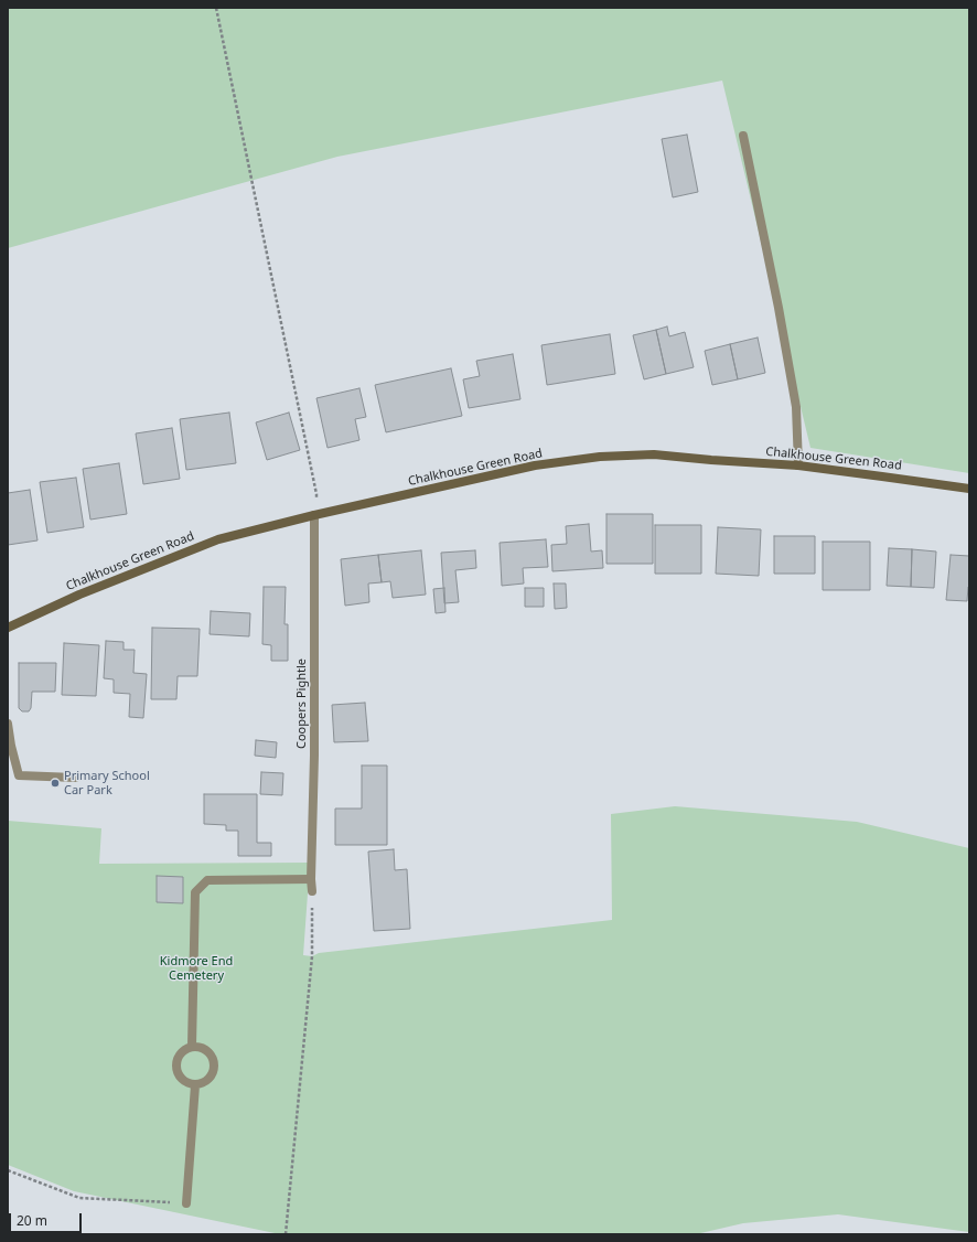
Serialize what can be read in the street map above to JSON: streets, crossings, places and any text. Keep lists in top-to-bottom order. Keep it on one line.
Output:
{"streets":{"street":["Chalkhouse Green Road","Coopers Pightle"]},"crossings":[["Chalkhouse Green Road","Coopers Pightle"]],"parks":["Kidmore End Cemetery"],"places":["Primary School Car Park"],"scale_bar":"20 m"}
